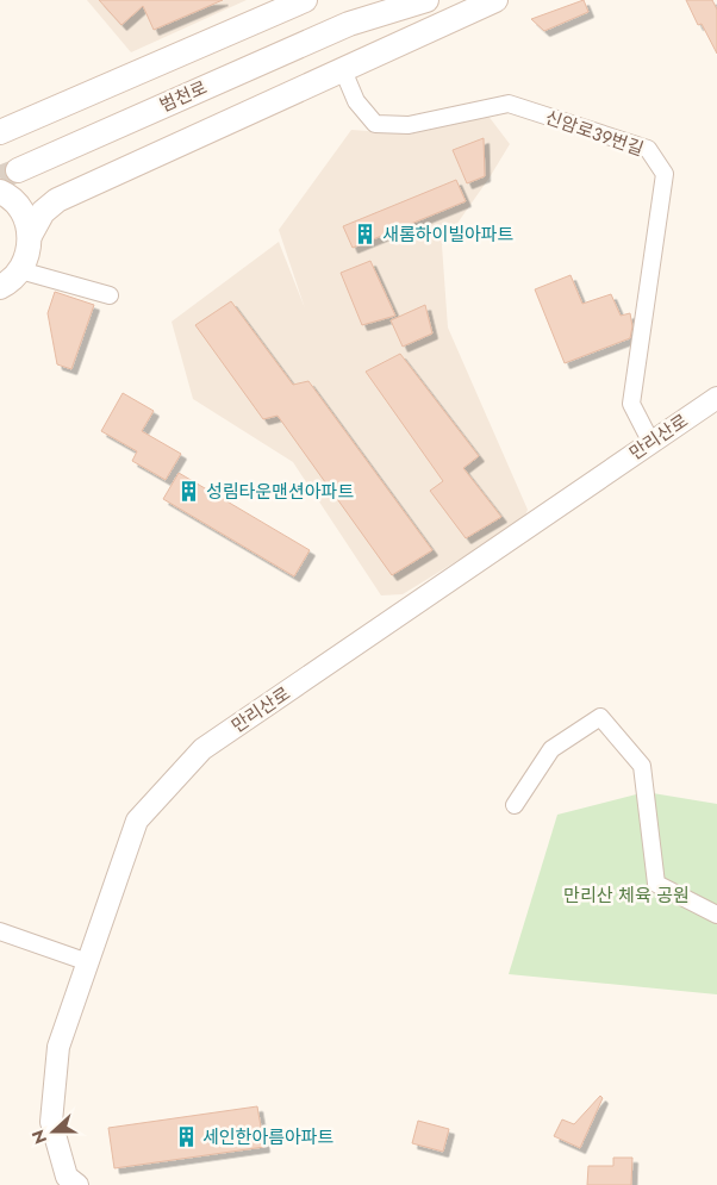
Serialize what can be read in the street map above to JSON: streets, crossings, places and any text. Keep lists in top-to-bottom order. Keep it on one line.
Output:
{"streets":{"main road":["범천로"],"street":["신암로39번길","만리산로"]},"crossings":[["신암로39번길","만리산로"]],"parks":["만리산 체육 공원"],"places":{"building":["새롬하이빌아파트","성림타운맨션아파트","세인한아름아파트"]},"north":"left"}
